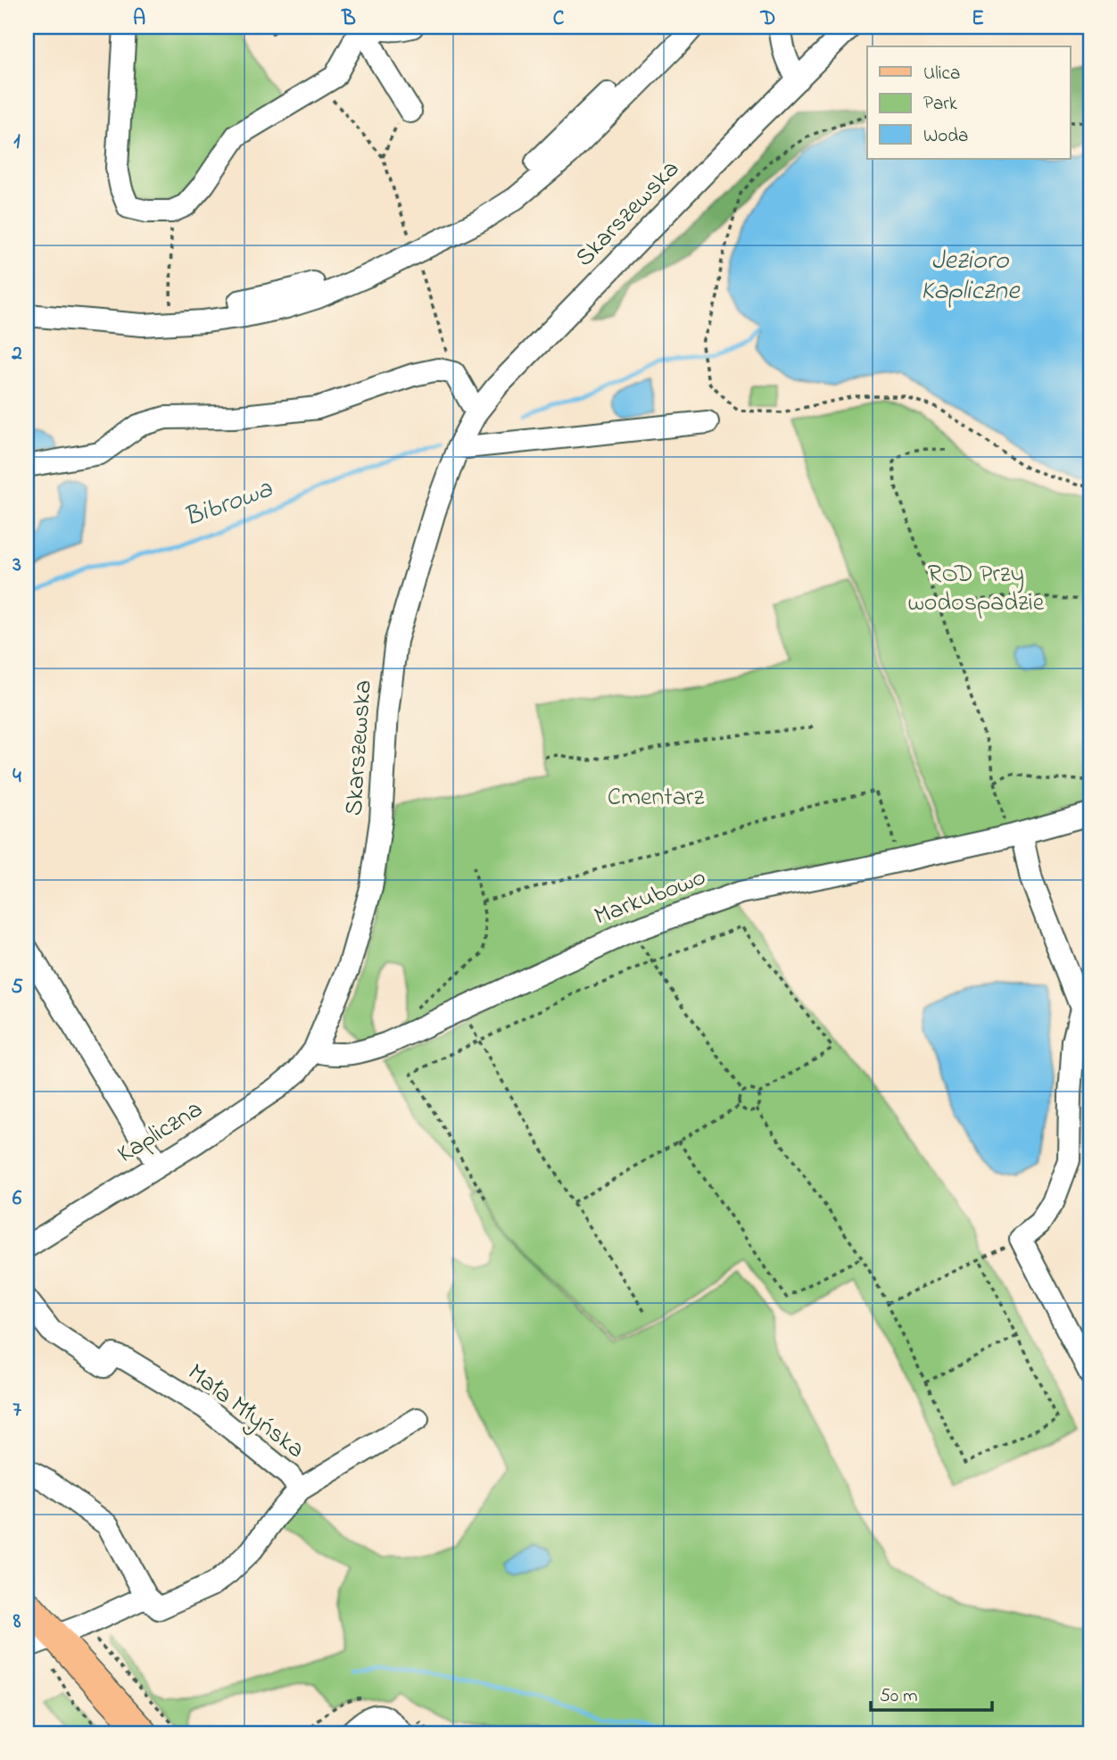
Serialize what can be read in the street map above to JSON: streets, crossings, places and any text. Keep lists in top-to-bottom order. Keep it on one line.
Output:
{"streets":{"street":["Skarszewska","Markubowo","Kapliczna","Mała Młyńska"]},"crossings":[["Skarszewska","Markubowo"],["Skarszewska","Kapliczna"],["Markubowo","Kapliczna"]],"water":["Jezioro Kapliczne","Bibrowa"],"parks":["ROD Przy wodospadzie","Cmentarz"],"legend":["Ulica","Park","Woda"],"scale_bar":"50 m","grid":{"columns":["A","B","C","D","E"],"rows":["1","2","3","4","5","6","7","8"]}}
